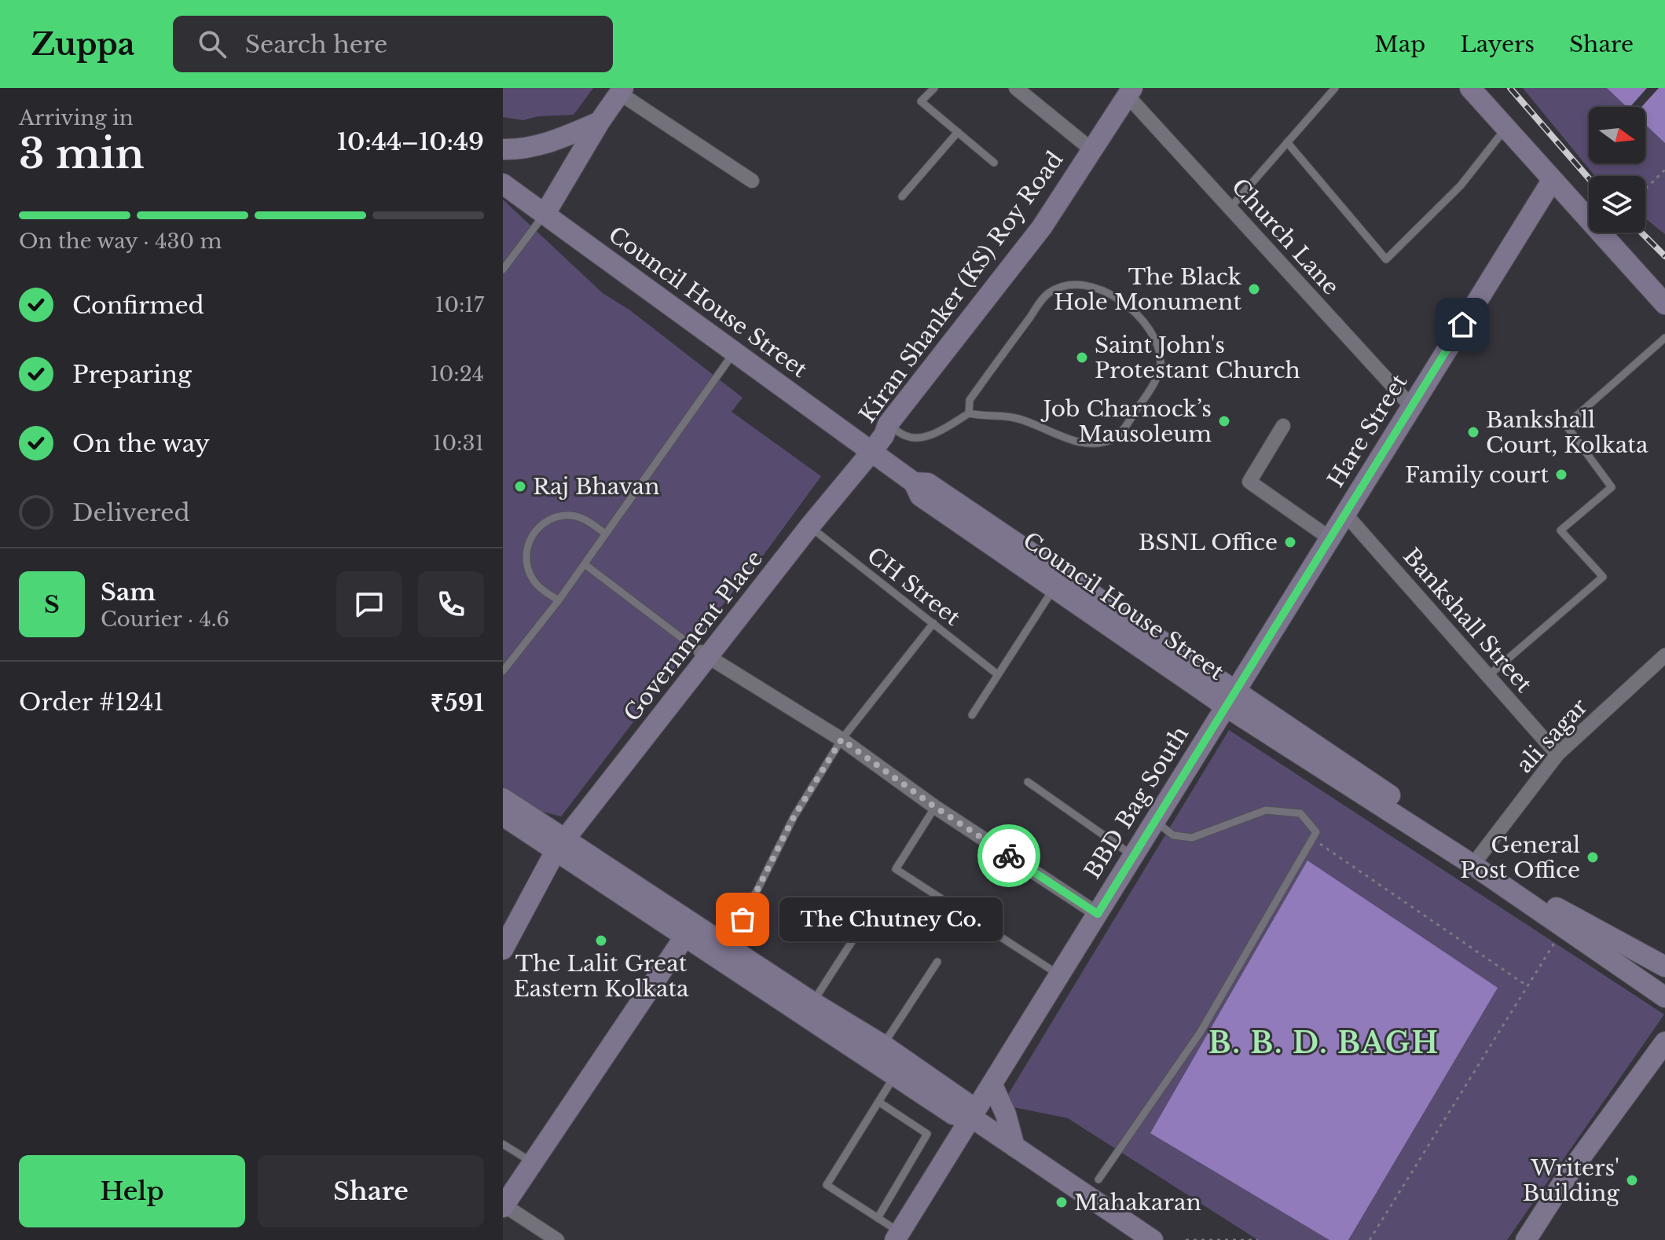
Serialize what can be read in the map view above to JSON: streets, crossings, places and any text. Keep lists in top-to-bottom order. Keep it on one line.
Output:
{"streets":{"main road":["Kiran Shanker (KS) Roy Road","Council House Street","Hare Street","Government Place","BBD Bag South"],"street":["Church Lane","Bankshall Street","ali sagar"],"lane":["CH Street"]},"crossings":[["Church Lane","Kiran Shanker (KS) Roy Road"],["Church Lane","Hare Street"],["Kiran Shanker (KS) Roy Road","Council House Street"],["Kiran Shanker (KS) Roy Road","Government Place"],["Council House Street","Hare Street"],["Council House Street","Government Place"],["Council House Street","BBD Bag South"],["Hare Street","Bankshall Street"],["Hare Street","BBD Bag South"],["CH Street","Government Place"],["Bankshall Street","ali sagar"]],"districts":["B. B. D. BAGH"],"places":["The Black Hole Monument","Saint John's Protestant Church","Job Charnock’s Mausoleum","Bankshall Court, Kolkata","Family court","Raj Bhavan","BSNL Office","General Post Office","The Chutney Co.","The Lalit Great Eastern Kolkata","Writers' Building","Mahakaran"],"north":"right","page":{"header":"Zuppa","search":"Search here","nav":["Map","Layers","Share"],"heading":["3 min","Arriving in","10:44–10:49"],"panel":["Sam","Courier · 4.6","Order #1241","₹591"],"bar":"On the way · 430 m","list":[["Confirmed","10:17"],["Preparing","10:24"],["On the way","10:31"],"Delivered"],"round":"S","bubble":"The Chutney Co.","buttons":["Help","Share"]}}
